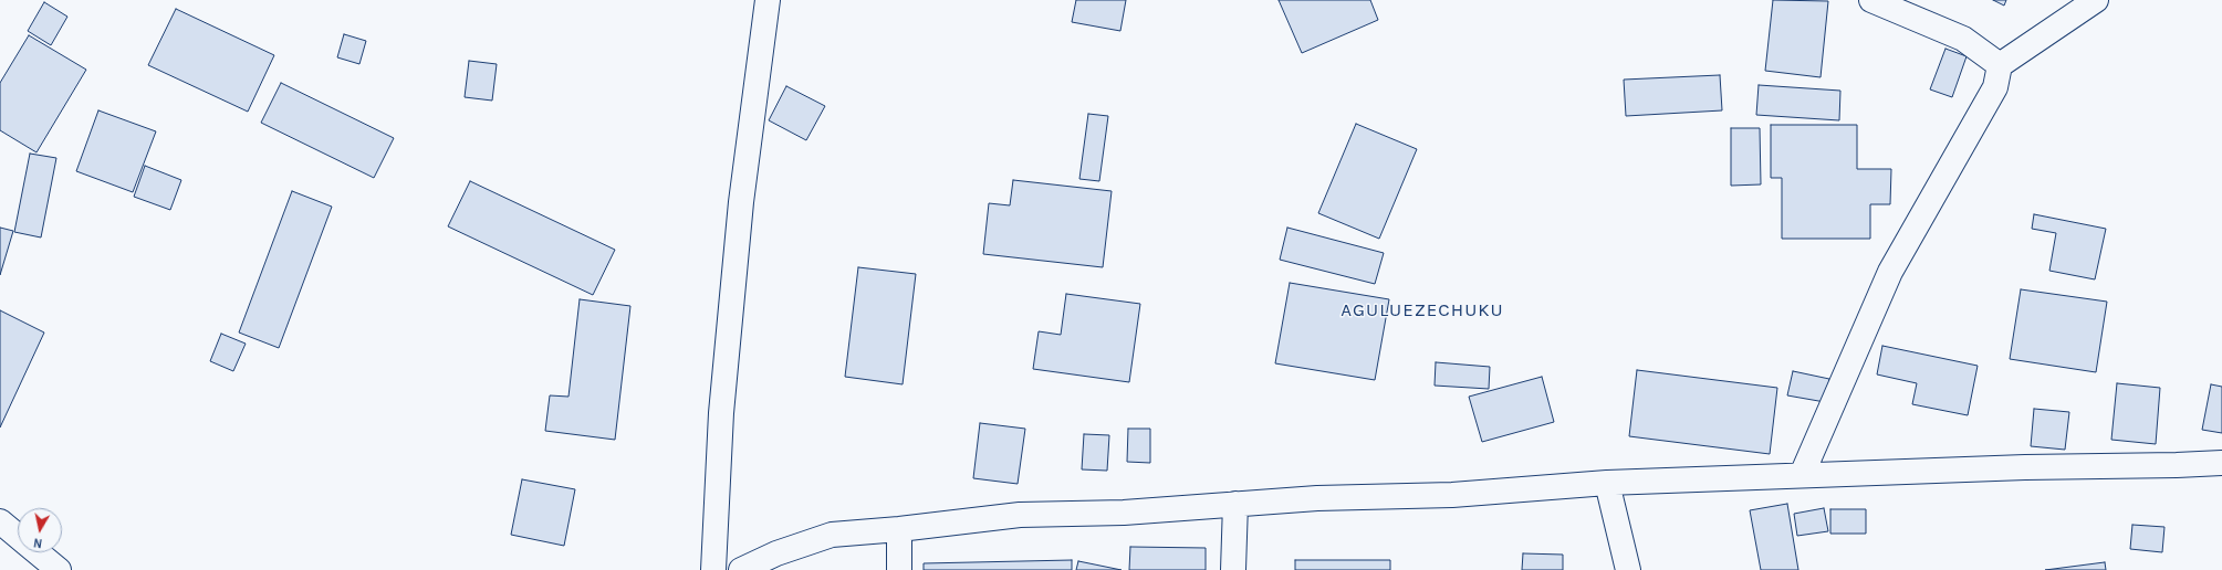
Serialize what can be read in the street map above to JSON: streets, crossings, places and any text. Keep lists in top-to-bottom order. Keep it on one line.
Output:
{"districts":["AGULUEZECHUKU"],"north":"bottom"}
